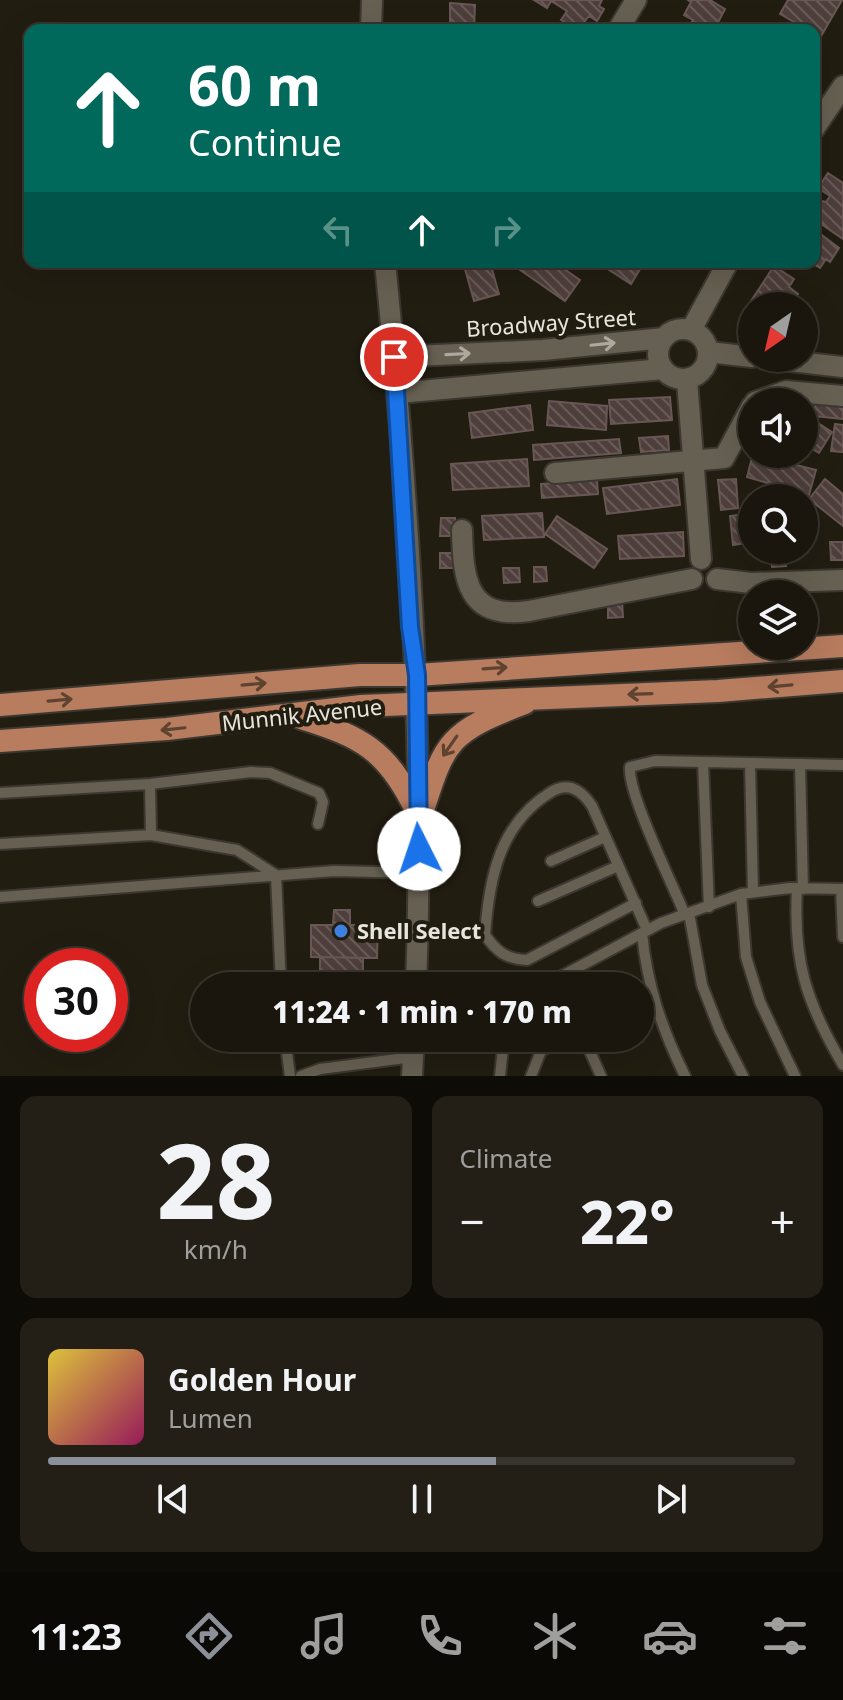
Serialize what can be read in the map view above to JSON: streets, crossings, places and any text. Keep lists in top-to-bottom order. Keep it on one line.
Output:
{"streets":{"main road":["Munnik Avenue"],"street":["Broadway Street"]},"places":["Shell Select"],"north":"bottom left","page":{"turn":["60 m","Continue"],"limit":"30","trip":"11:24 · 1 min · 170 m","tile":[["28","km/h"],"Climate"],"heat":["−","22°","+"],"song":["Golden Hour","Lumen"],"tabs":"11:23"}}
